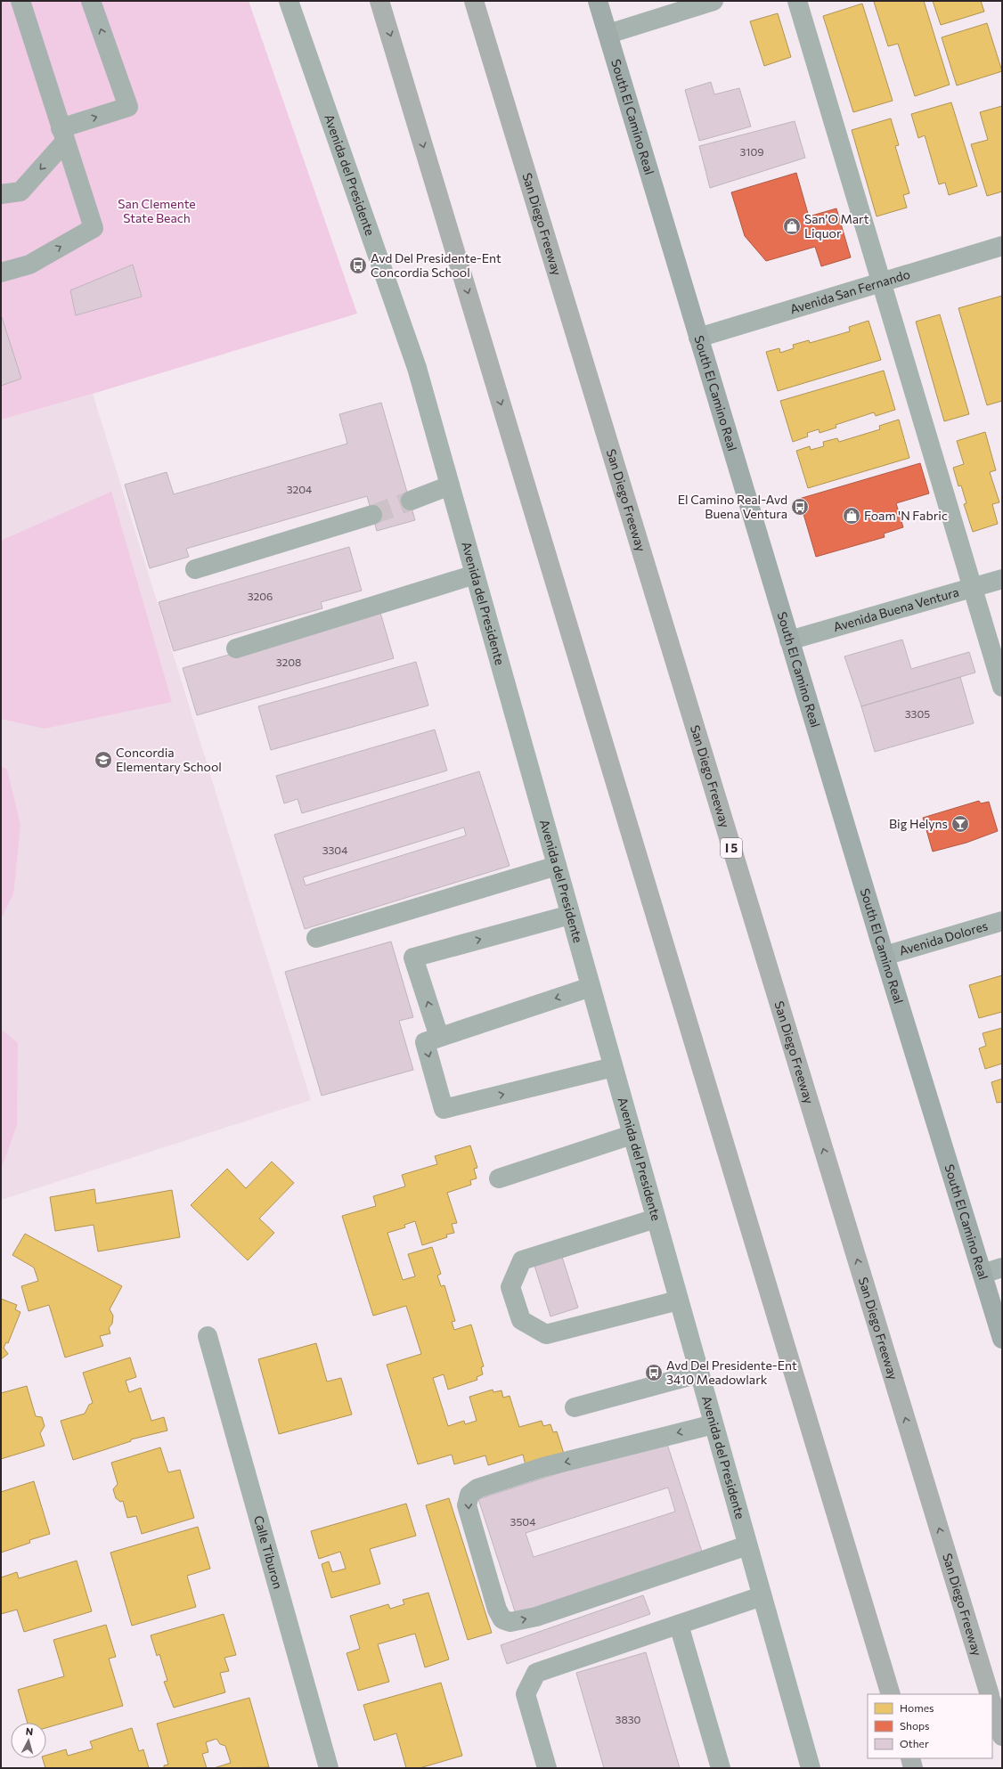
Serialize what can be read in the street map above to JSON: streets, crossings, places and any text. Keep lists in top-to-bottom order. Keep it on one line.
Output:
{"streets":{"highway":["San Diego Freeway","I 5"],"main road":["South El Camino Real"],"street":["Avenida del Presidente","Avenida San Fernando","Avenida Buena Ventura","Avenida Dolores","Calle Tiburon"]},"crossings":[["South El Camino Real","Avenida San Fernando"],["South El Camino Real","Avenida Buena Ventura"],["South El Camino Real","Avenida Dolores"]],"parks":["San Clemente State Beach"],"places":{"shop":["San'O Mart Liquor","Foam 'N Fabric"],"bus stop":["Avd Del Presidente-Ent Concordia School","El Camino Real-Avd Buena Ventura","Avd Del Presidente-Ent 3410 Meadowlark"],"school or university":["Concordia Elementary School"],"bar":["Big Helyns"]},"house_numbers":["3109","3204","3206","3208","3305","3304","3504","3830"],"legend":["Homes","Shops","Other"],"north":"top"}
